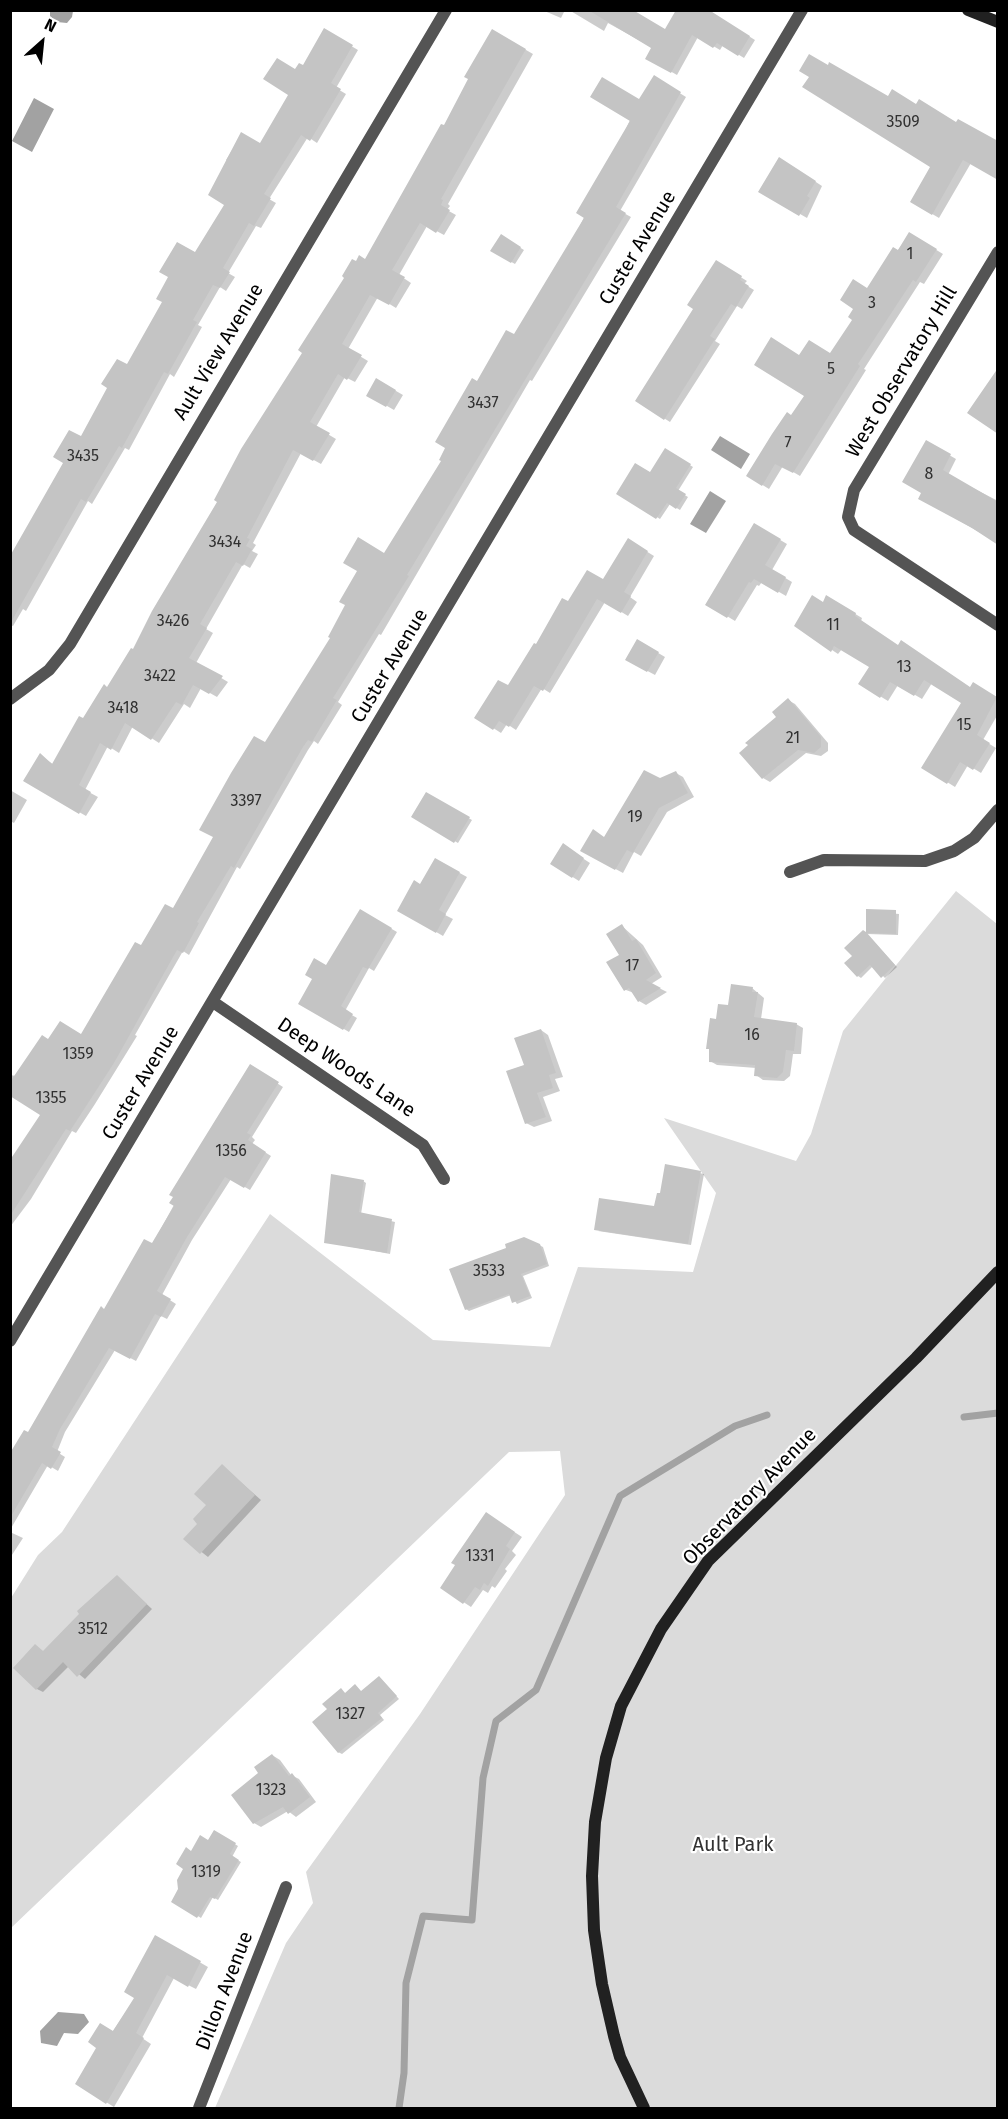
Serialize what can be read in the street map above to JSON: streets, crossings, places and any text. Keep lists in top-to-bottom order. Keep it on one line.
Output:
{"streets":{"street":["Custer Avenue","Ault View Avenue","West Observatory Hill","Deep Woods Lane","Observatory Avenue","Dillon Avenue"]},"crossings":[["Custer Avenue","Deep Woods Lane"]],"parks":["Ault Park"],"house_numbers":["3509","1","3","5","3437","7","3435","8","3434","3426","11","13","3422","3418","15","21","3397","19","17","16","1359","1355","1356","3533","1331","3512","1327","1323","1319"],"north":"top right"}
